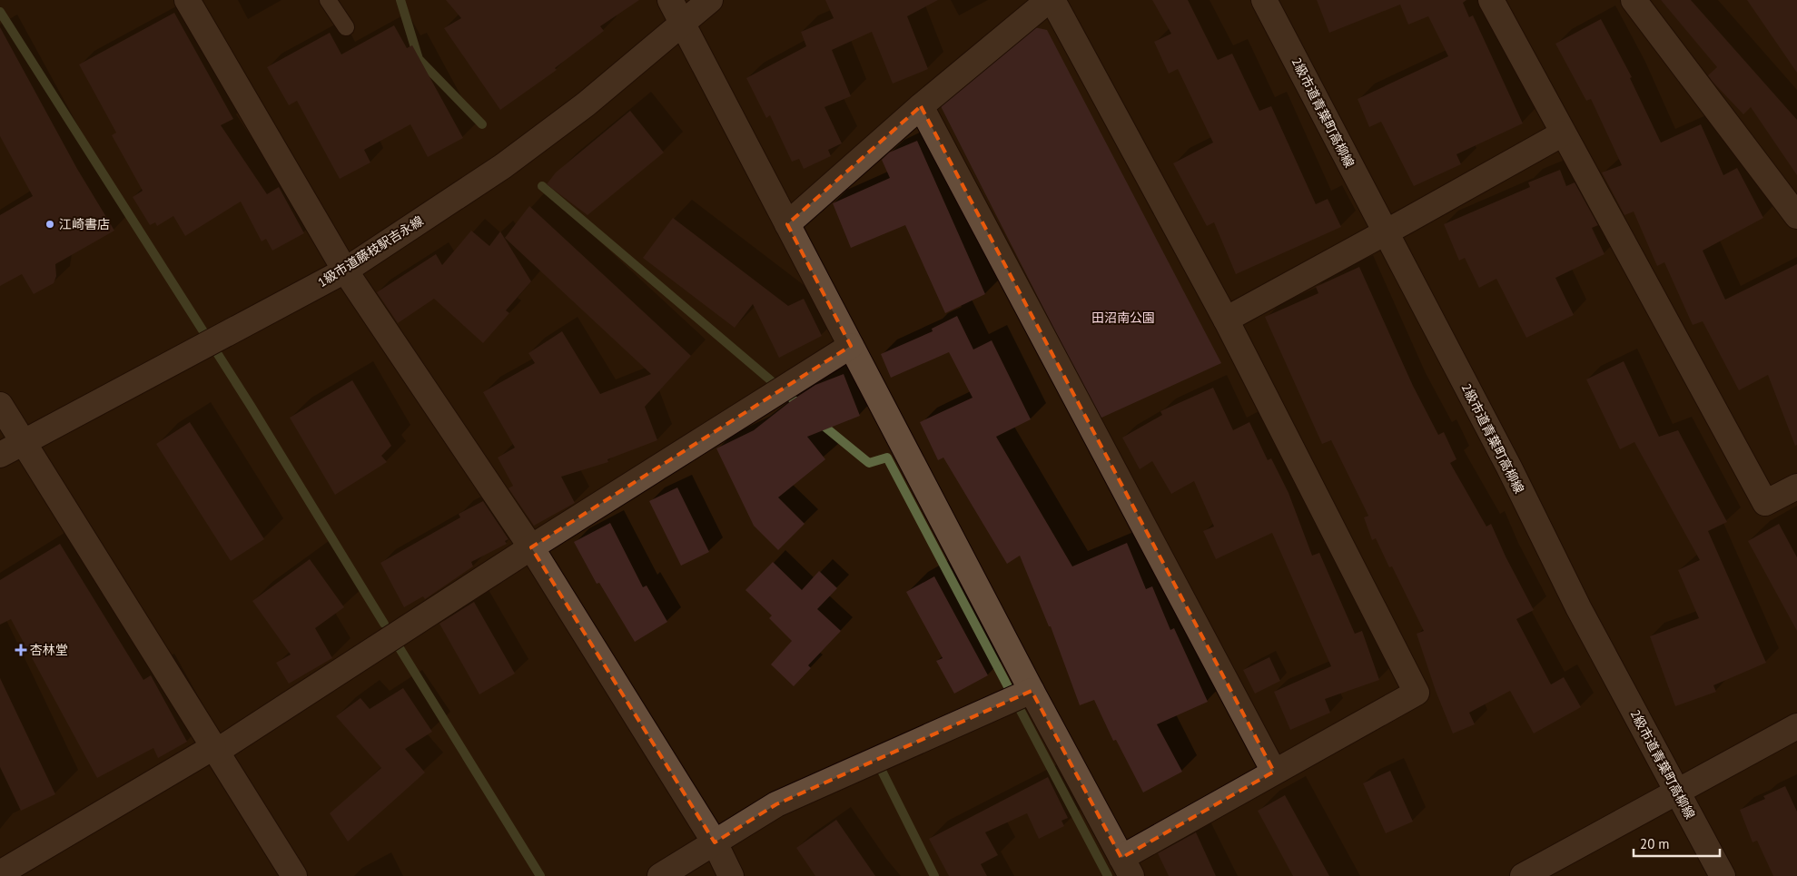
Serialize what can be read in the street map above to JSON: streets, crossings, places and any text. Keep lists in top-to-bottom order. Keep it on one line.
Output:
{"streets":{"street":["2級市道青葉町高柳線","1級市道藤枝駅吉永線"]},"parks":["田沼南公園"],"places":{"other":["江崎書店"],"health":["杏林堂"]},"scale_bar":"20 m"}
